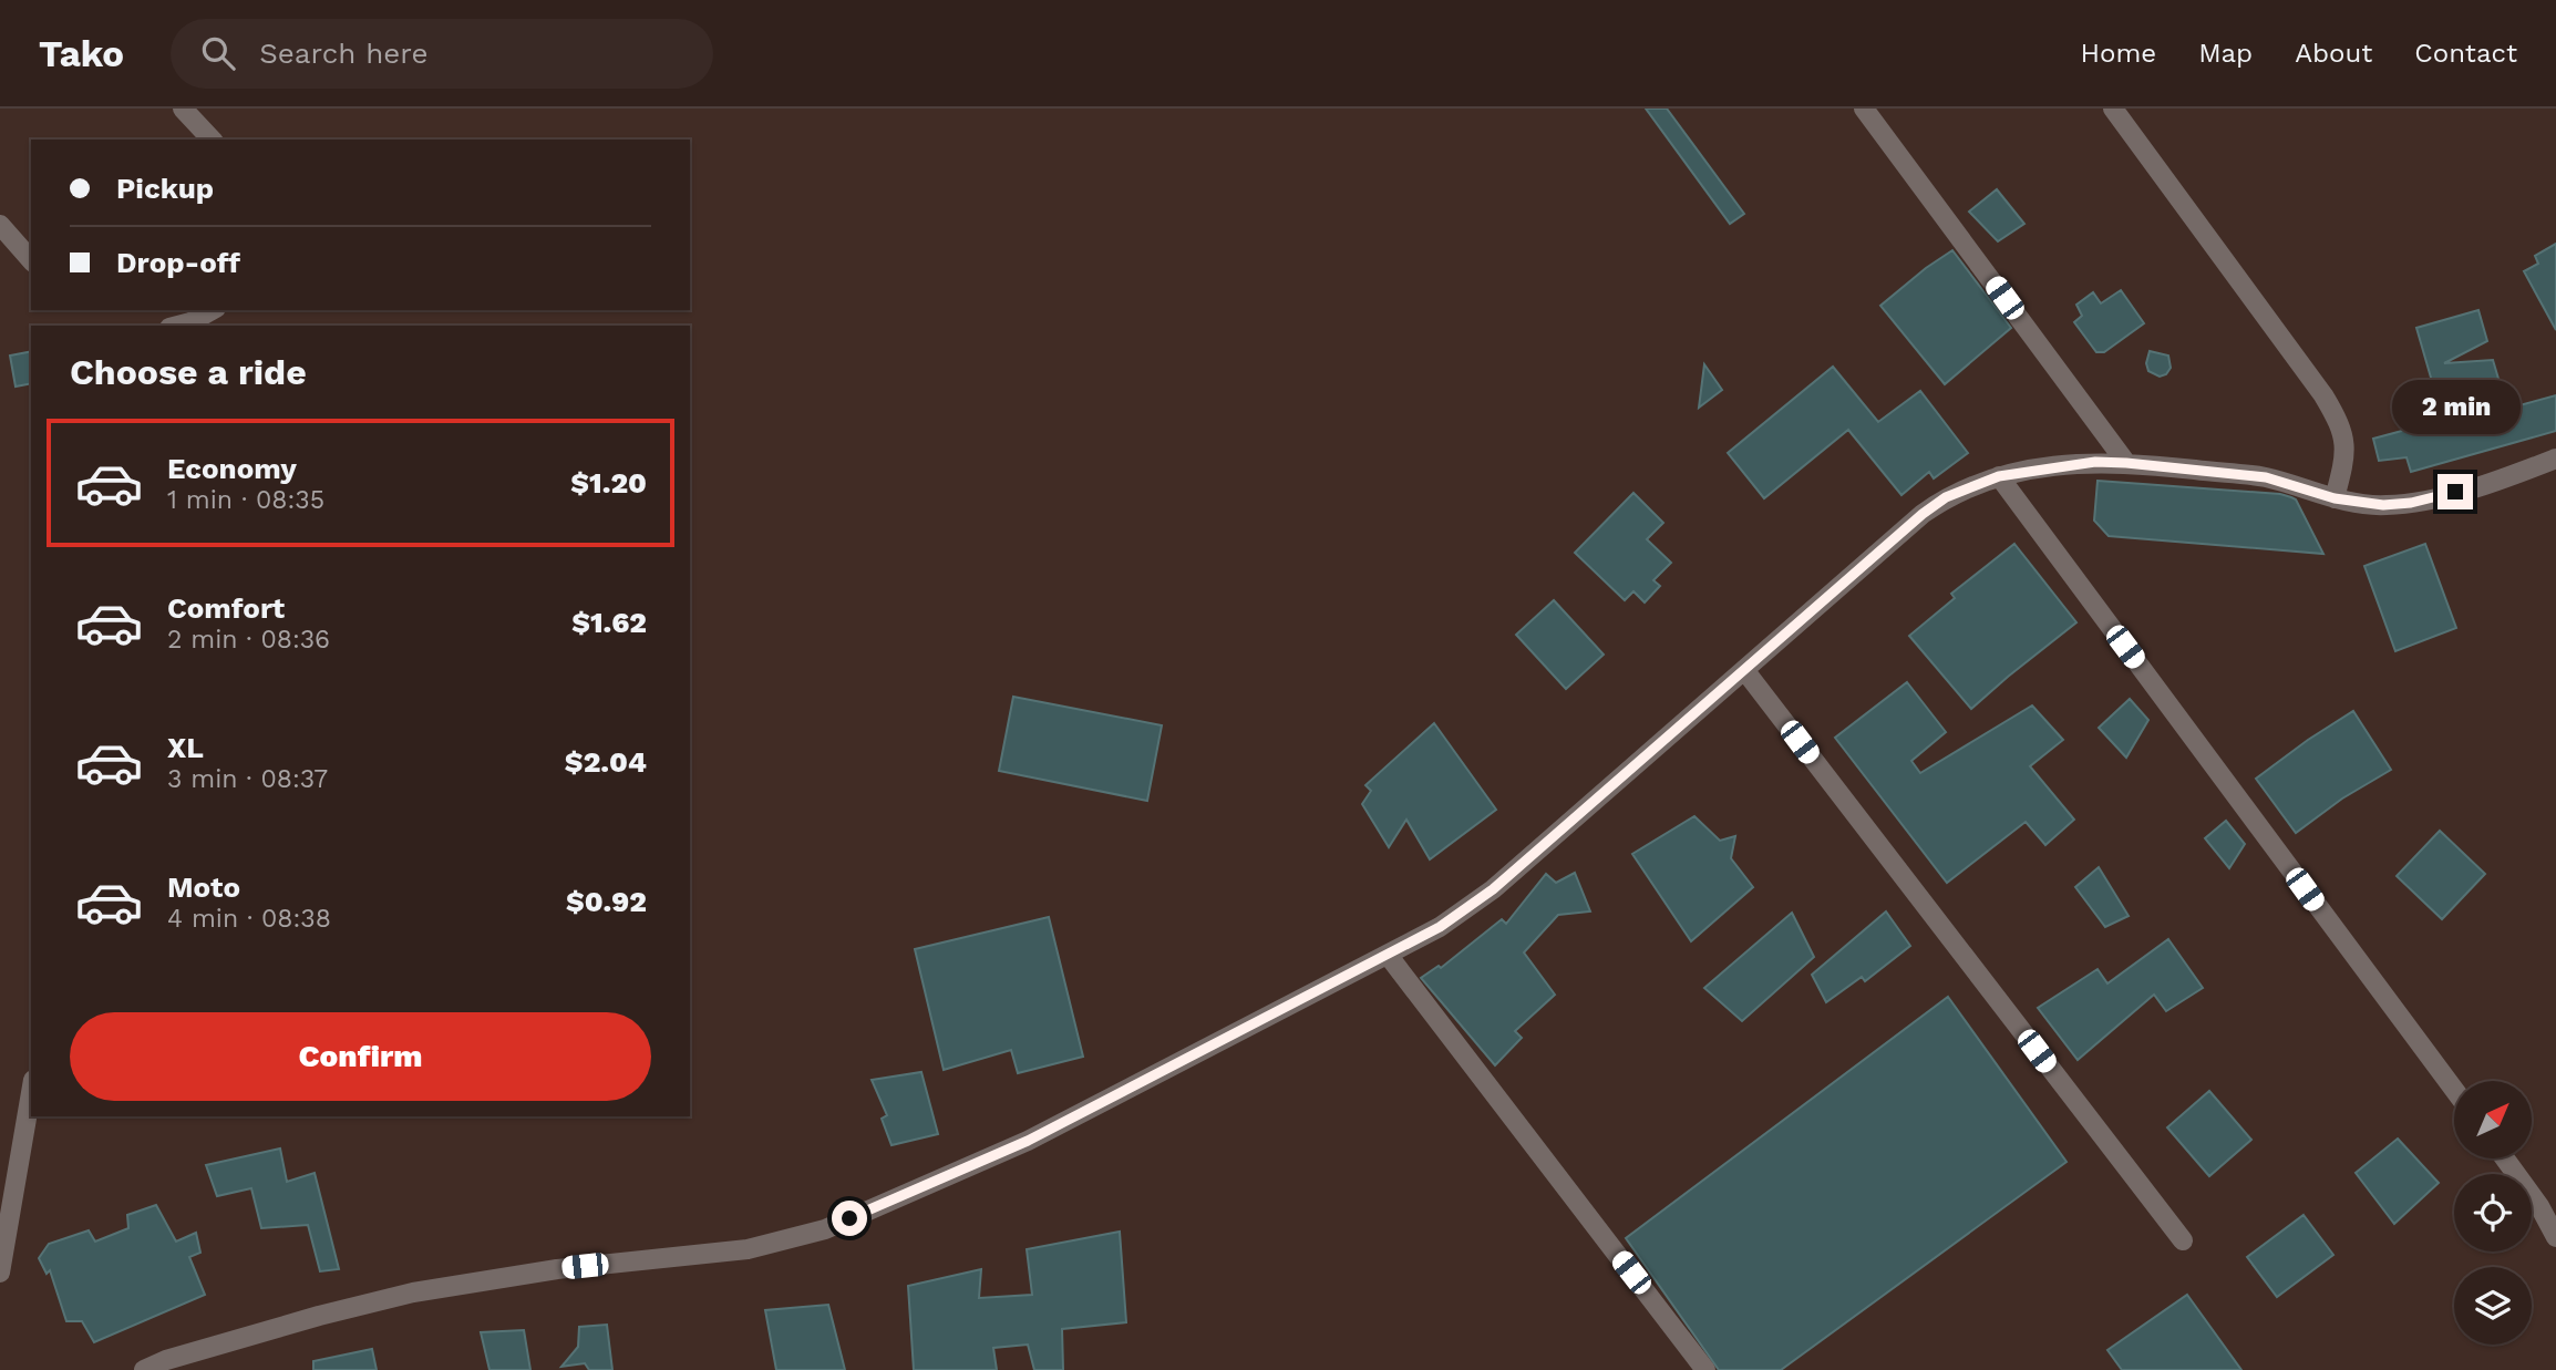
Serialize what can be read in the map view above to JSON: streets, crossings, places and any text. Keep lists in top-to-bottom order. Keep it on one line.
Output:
{"north":"top right","page":{"header":"Tako","search":"Search here","nav":["Home","Map","About","Contact"],"banner":["Pickup","Drop-off"],"heading":"Choose a ride","bubble":"2 min","list":[{"name":"Economy","note":"1 min · 08:35","value":"$1.20"},{"name":"Comfort","note":"2 min · 08:36","value":"$1.62"},{"name":"XL","note":"3 min · 08:37","value":"$2.04"},{"name":"Moto","note":"4 min · 08:38","value":"$0.92"}],"buttons":"Confirm"}}
